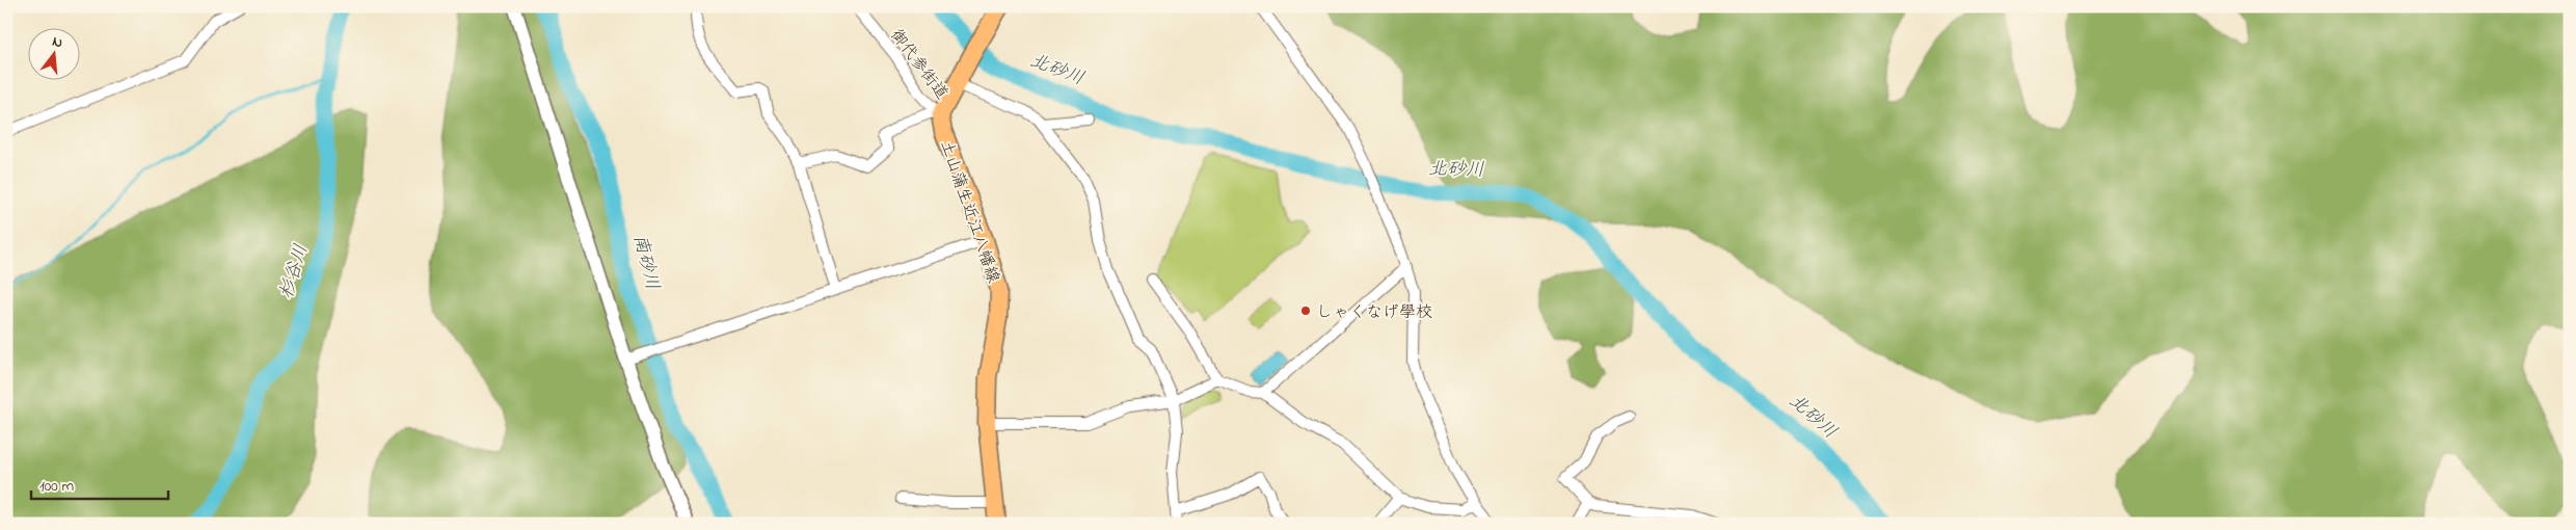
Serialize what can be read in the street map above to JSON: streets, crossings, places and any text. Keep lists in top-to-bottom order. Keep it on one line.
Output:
{"streets":{"main road":["土山蒲生近江八幡線"],"street":["御代参街道"]},"crossings":[["御代参街道","土山蒲生近江八幡線"]],"water":["北砂川","南砂川","杉谷川"],"places":["しゃくなげ學校"],"scale_bar":"100 m","north":"top"}
